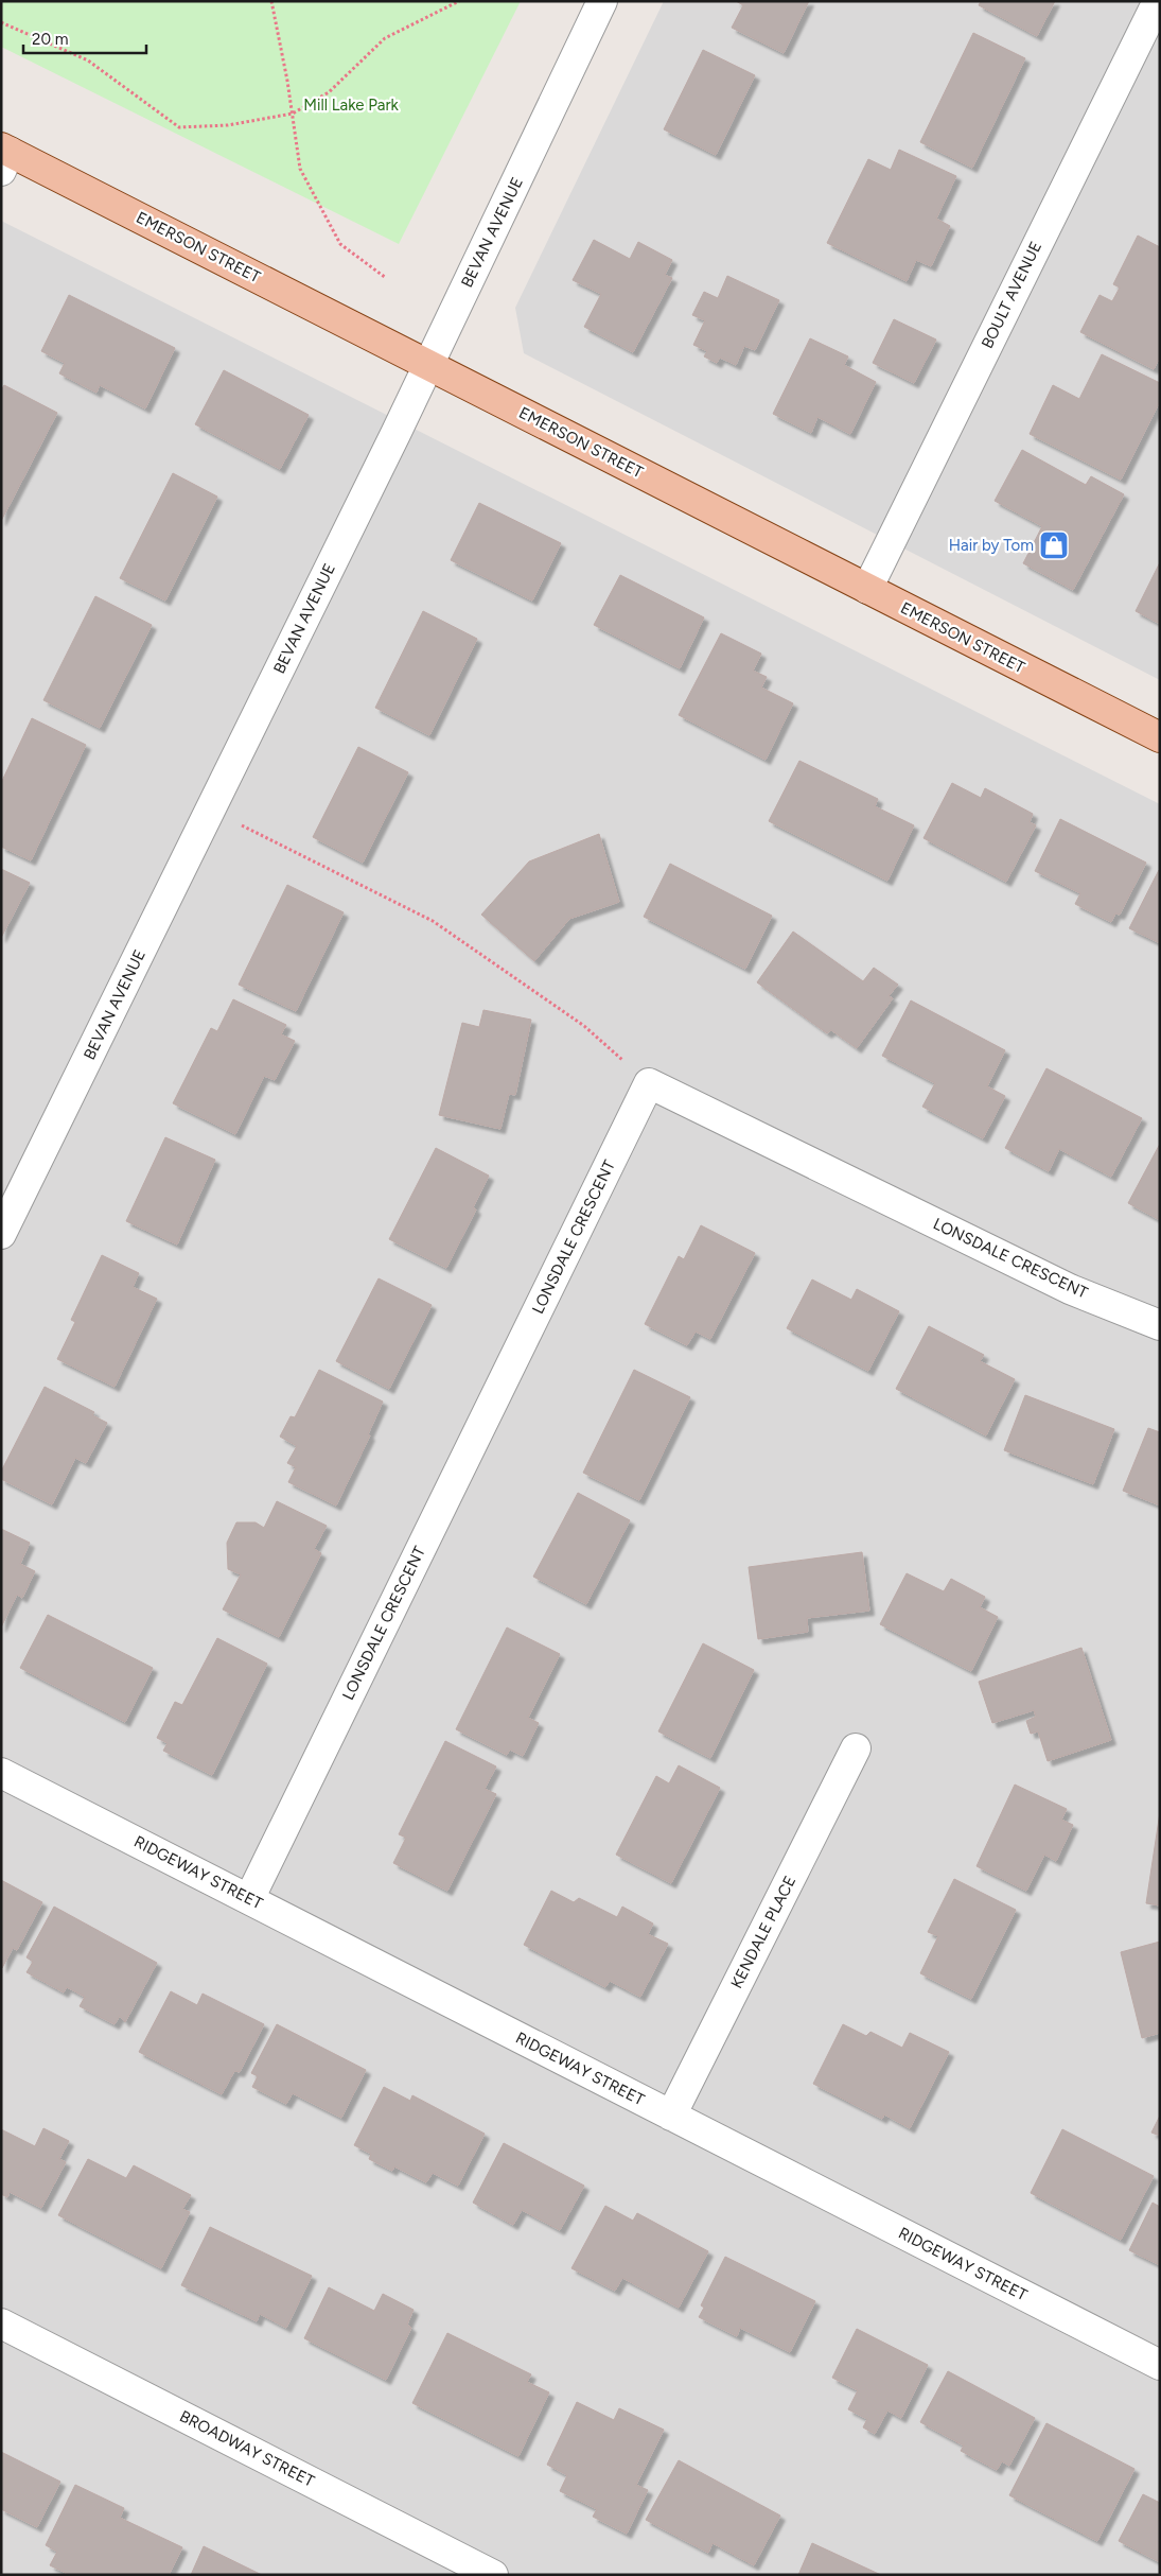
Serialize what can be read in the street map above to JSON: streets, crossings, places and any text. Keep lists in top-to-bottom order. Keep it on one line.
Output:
{"streets":{"main road":["EMERSON STREET"],"street":["BEVAN AVENUE","BOULT AVENUE","LONSDALE CRESCENT","RIDGEWAY STREET","KENDALE PLACE","BROADWAY STREET"]},"crossings":[["BEVAN AVENUE","EMERSON STREET"],["EMERSON STREET","BOULT AVENUE"],["LONSDALE CRESCENT","RIDGEWAY STREET"],["RIDGEWAY STREET","KENDALE PLACE"]],"parks":["Mill Lake Park"],"places":{"shop":["Hair by Tom"]},"scale_bar":"20 m"}
